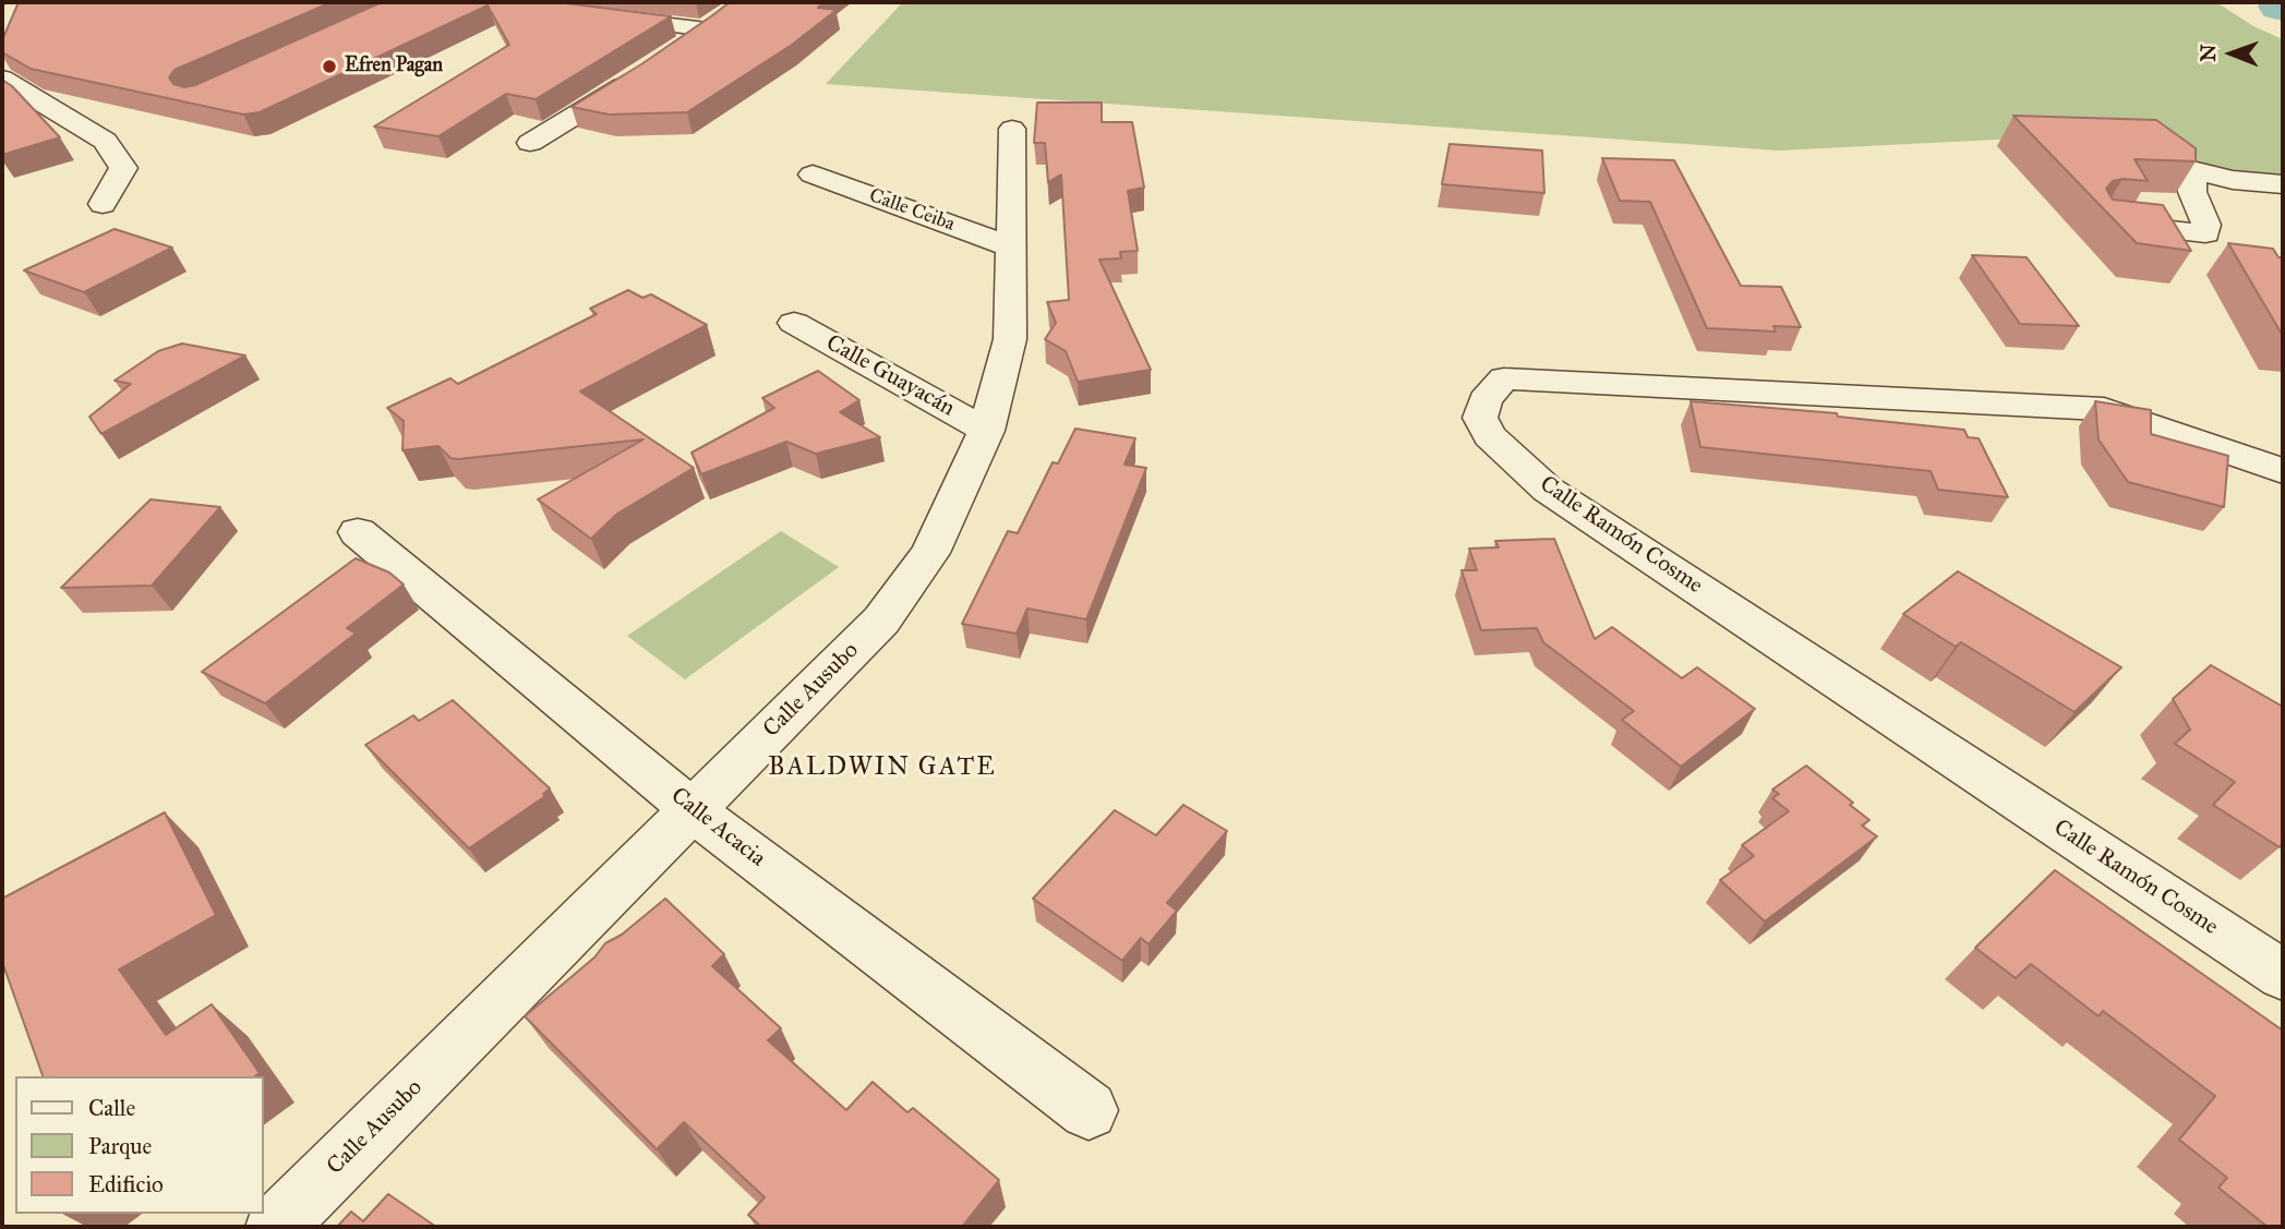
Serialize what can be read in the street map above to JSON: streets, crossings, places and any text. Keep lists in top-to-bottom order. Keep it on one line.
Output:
{"streets":{"street":["Calle Ceiba","Calle Guayacán","Calle Ramón Cosme","Calle Ausubo","Calle Acacia"]},"crossings":[["Calle Ceiba","Calle Ausubo"],["Calle Guayacán","Calle Ausubo"],["Calle Ausubo","Calle Acacia"]],"districts":["BALDWIN GATE"],"places":["Efren Pagan"],"legend":["Calle","Parque","Edificio"],"north":"left"}
